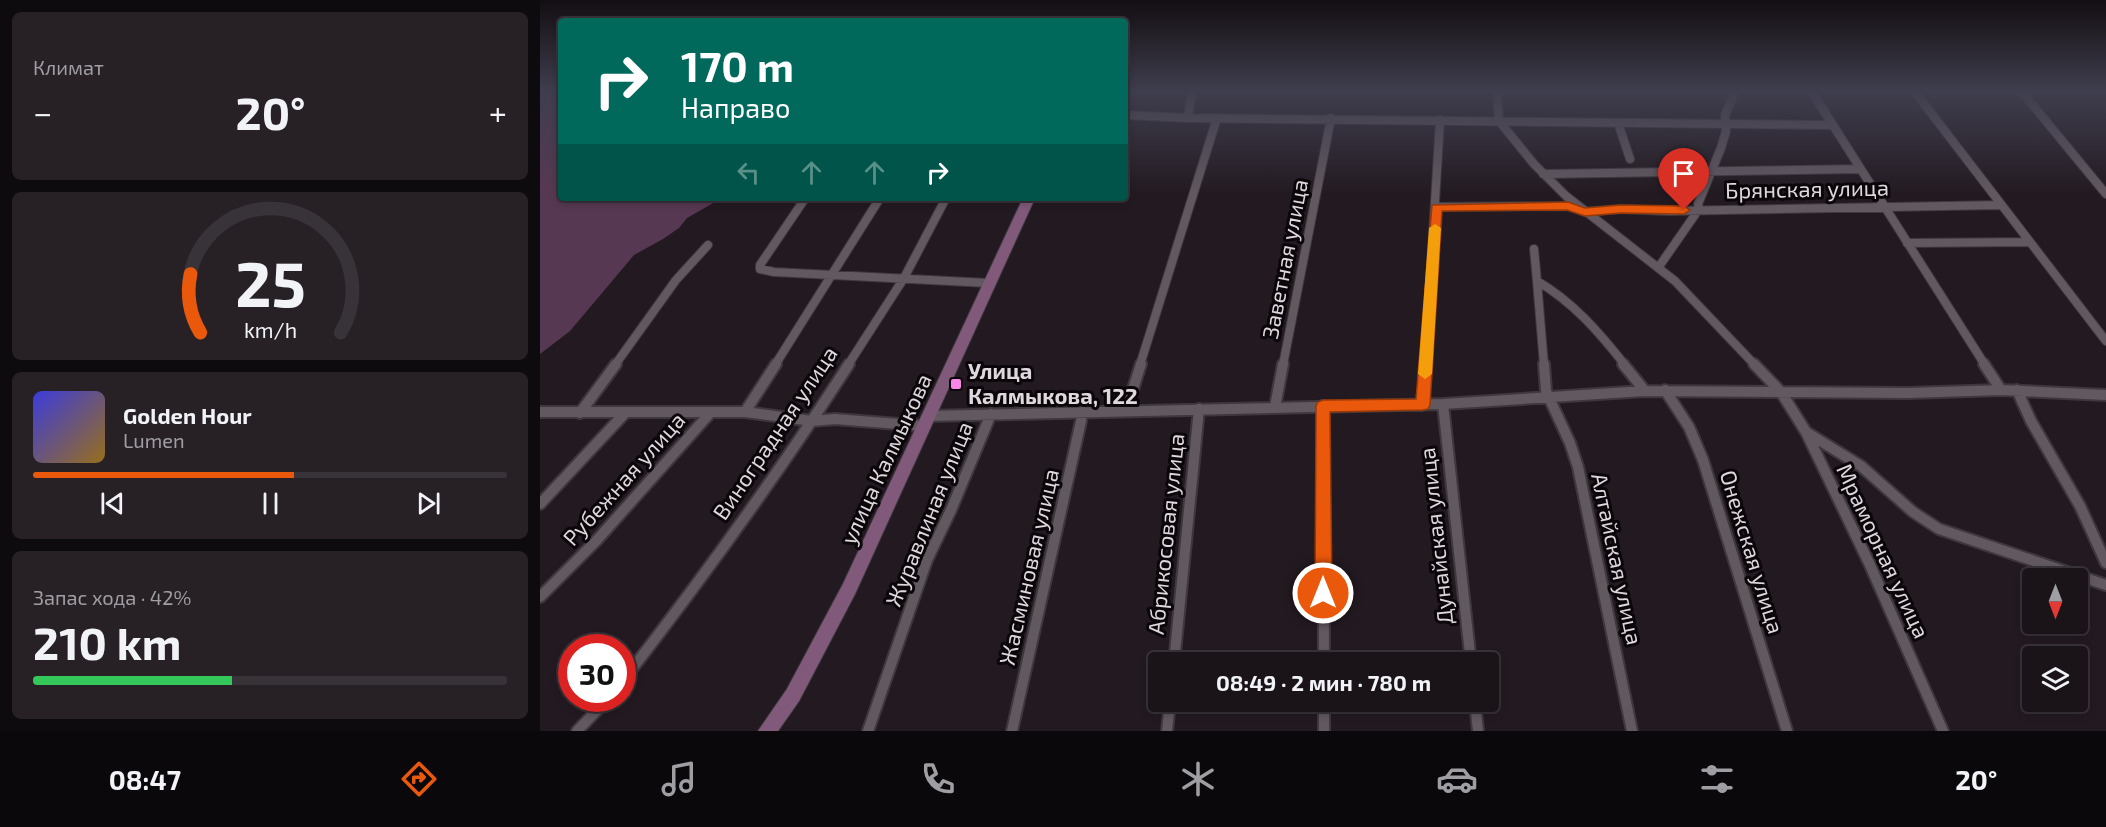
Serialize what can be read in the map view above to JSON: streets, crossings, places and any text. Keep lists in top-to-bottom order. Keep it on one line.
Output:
{"streets":{"main road":["улица Калмыкова"],"street":["Брянская улица","Заветная улица","Виноградная улица","Рубежная улица","Журавлиная улица","Абрикосовая улица","Дунайская улица","Мраморная улица","Онежская улица","Алтайская улица","Жасминовая улица"]},"crossings":[["Брянская улица","Мраморная улица"]],"places":{"transit":["Улица Калмыкова, 122"]},"north":"bottom","page":{"tile":["Климат",["Запас хода · 42%","210 km"]],"turn":["170 m","Направо"],"heat":["−","20°","+"],"song":["Golden Hour","Lumen"],"limit":"30","trip":"08:49 · 2 мин · 780 m","tabs":["08:47","20°"],"gauge":["25","km/h"]}}
